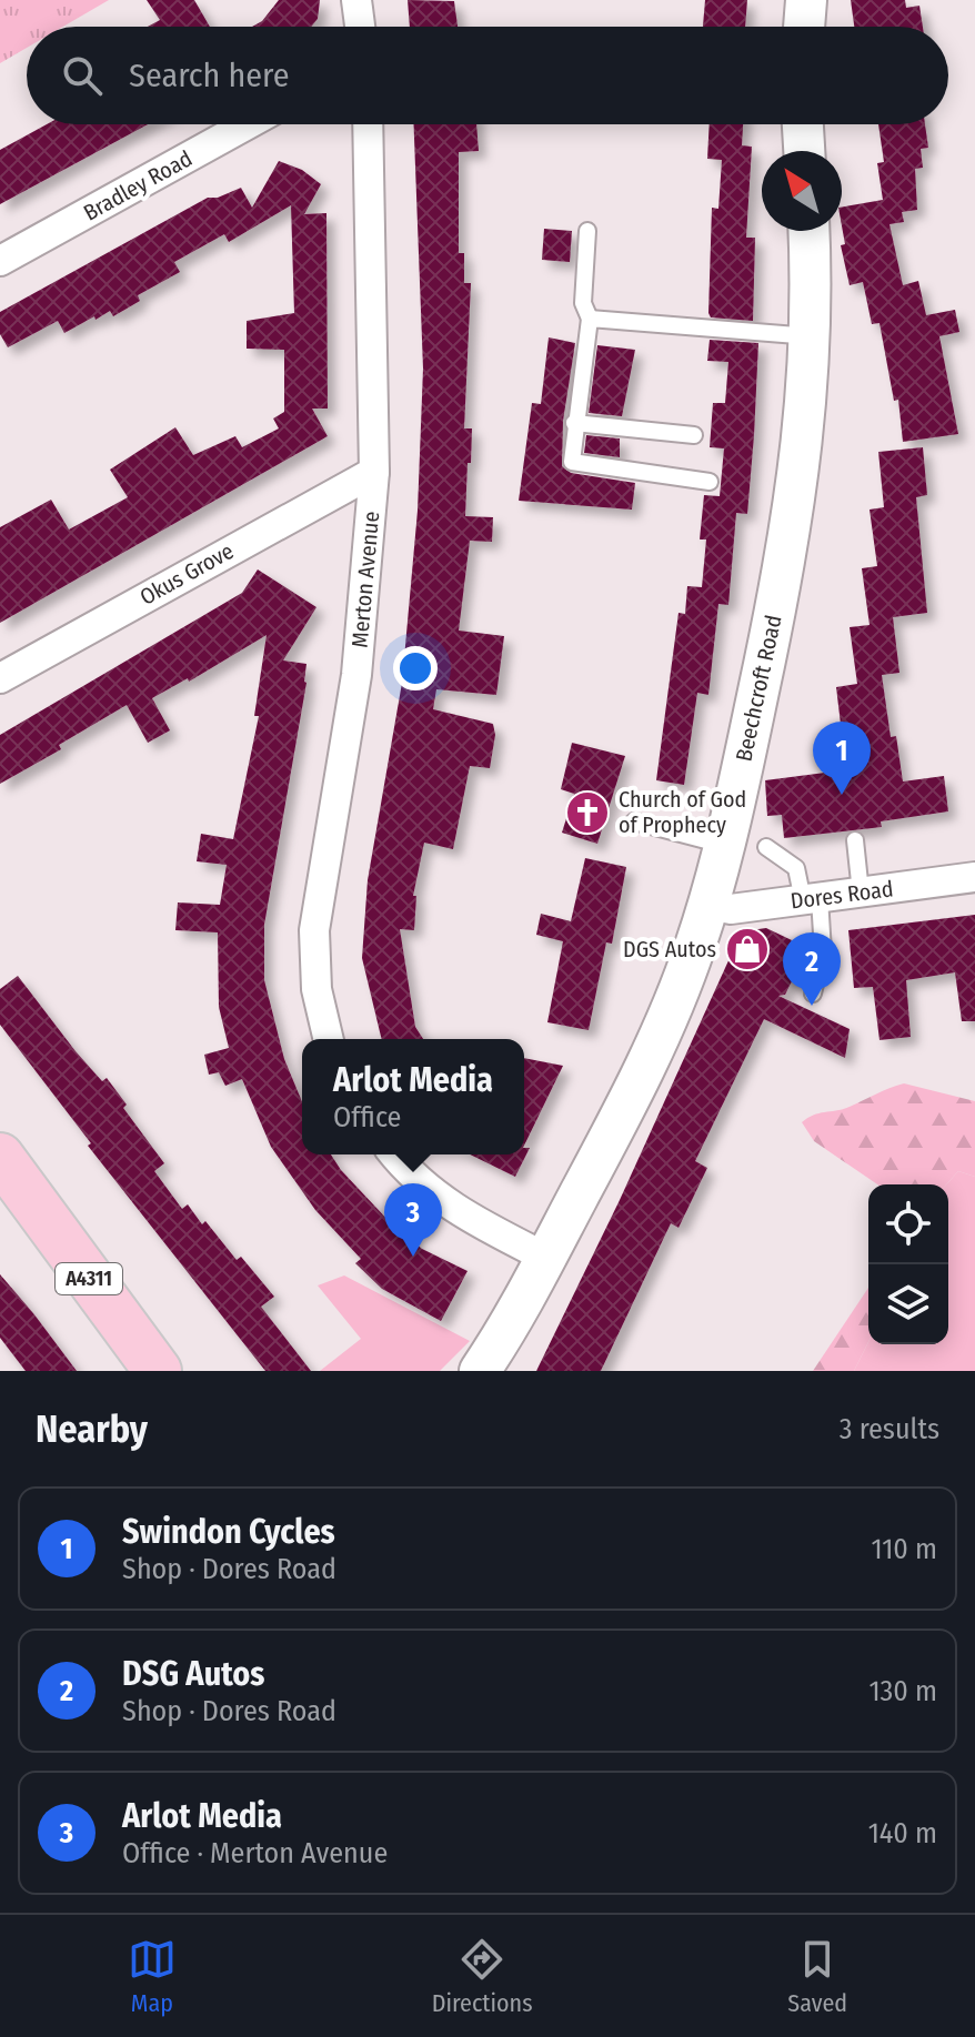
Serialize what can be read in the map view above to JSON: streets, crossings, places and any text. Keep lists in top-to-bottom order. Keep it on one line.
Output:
{"streets":{"main road":["Beechcroft Road","A4311"],"street":["Bradley Road","Okus Grove","Merton Avenue","Dores Road"]},"crossings":[["Okus Grove","Merton Avenue"],["Beechcroft Road","Dores Road"]],"places":{"church":["Church of God of Prophecy"],"shop":["DGS Autos"]},"north":"top left","page":{"search":"Search here","pins":["1","2","3"],"popup":["Arlot Media","Office"],"heading":["Nearby","3 results"],"list":[{"mark":"1","name":"Swindon Cycles","note":"Shop · Dores Road","value":"110 m"},{"mark":"2","name":"DSG Autos","note":"Shop · Dores Road","value":"130 m"},{"mark":"3","name":"Arlot Media","note":"Office · Merton Avenue","value":"140 m"}],"nav":["Map","Directions","Saved"]}}
